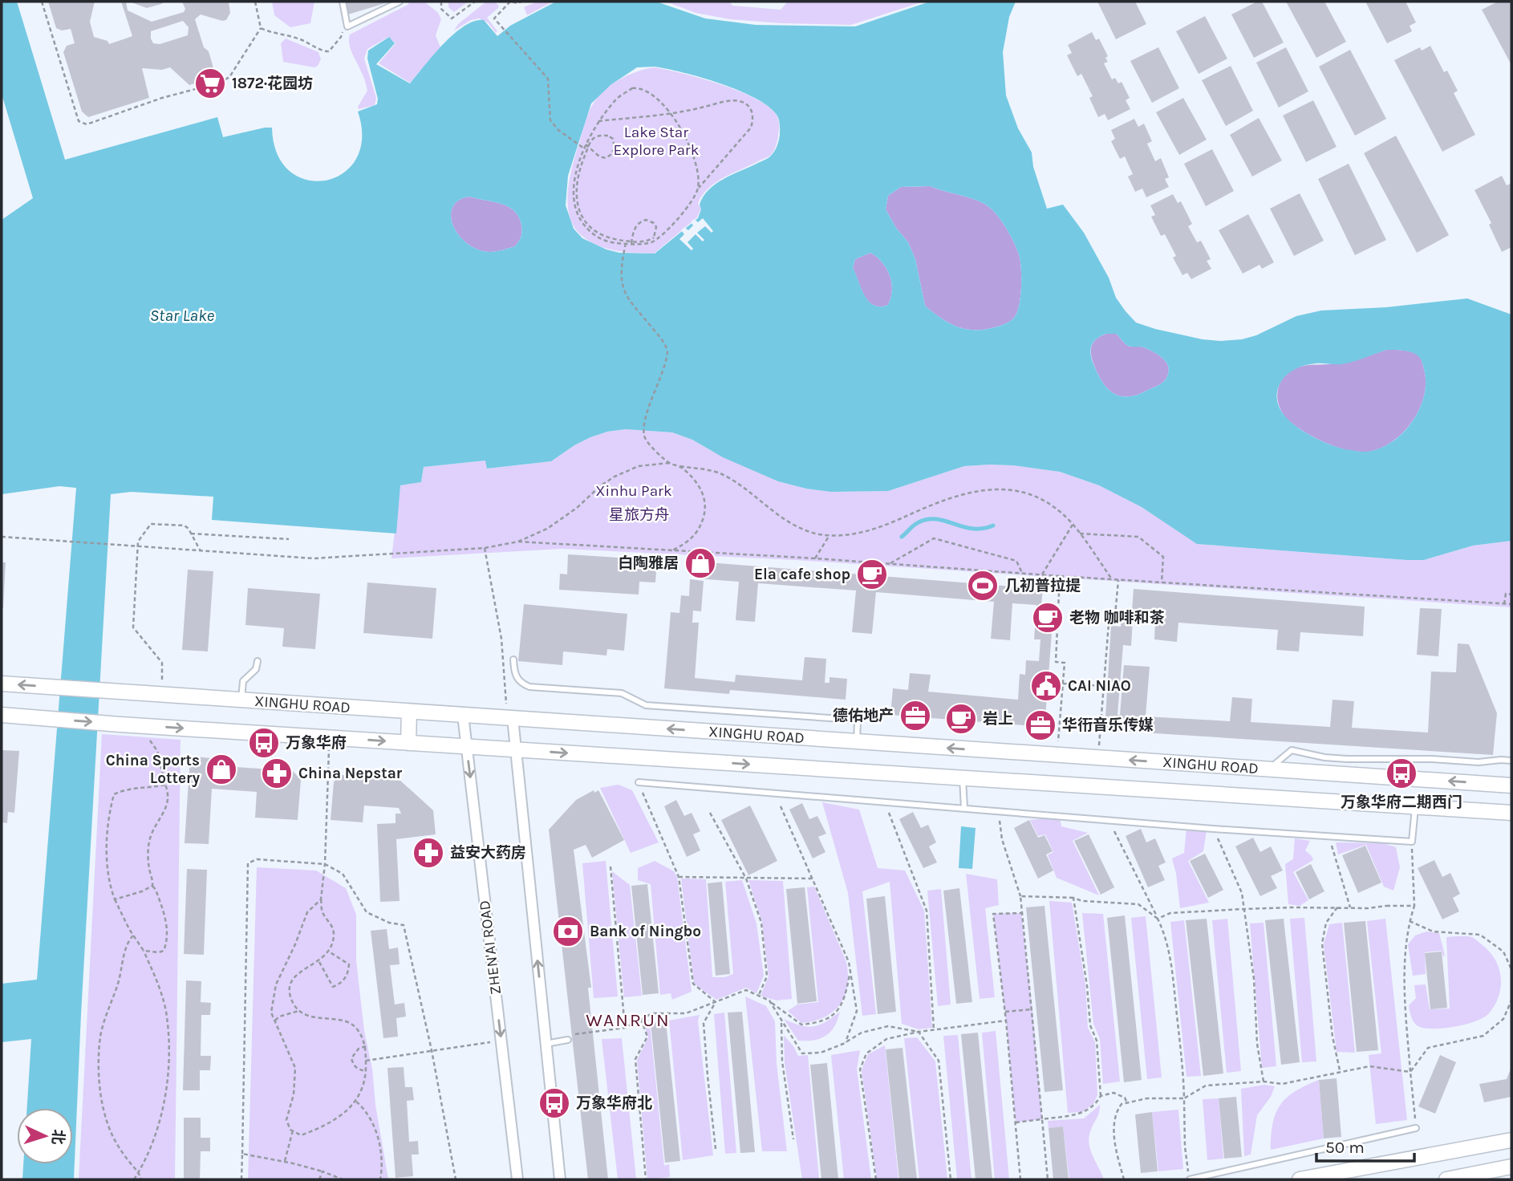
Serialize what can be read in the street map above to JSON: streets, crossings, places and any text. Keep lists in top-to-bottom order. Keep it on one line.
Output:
{"streets":{"street":["XINGHU ROAD","ZHEN'AI ROAD"]},"crossings":[["XINGHU ROAD","ZHEN'AI ROAD"]],"districts":["WANRUN"],"water":["Star Lake"],"parks":["Lake Star Explore Park","Xinhu Park","星旅方舟"],"places":{"supermarket":["1872·花园坊"],"shop":["白陶雅居","China Sports Lottery"],"cafe":["Ela cafe shop","老物 咖啡和茶","岩上"],"sports":["几初普拉提"],"public building":["CAI NIAO"],"office":["德佑地产","华衎音乐传媒"],"bus stop":["万象华府","万象华府二期西门","万象华府北"],"pharmacy":["China Nepstar","益安大药房"],"bank":["Bank of Ningbo"]},"scale_bar":"50 m","north":"right"}
